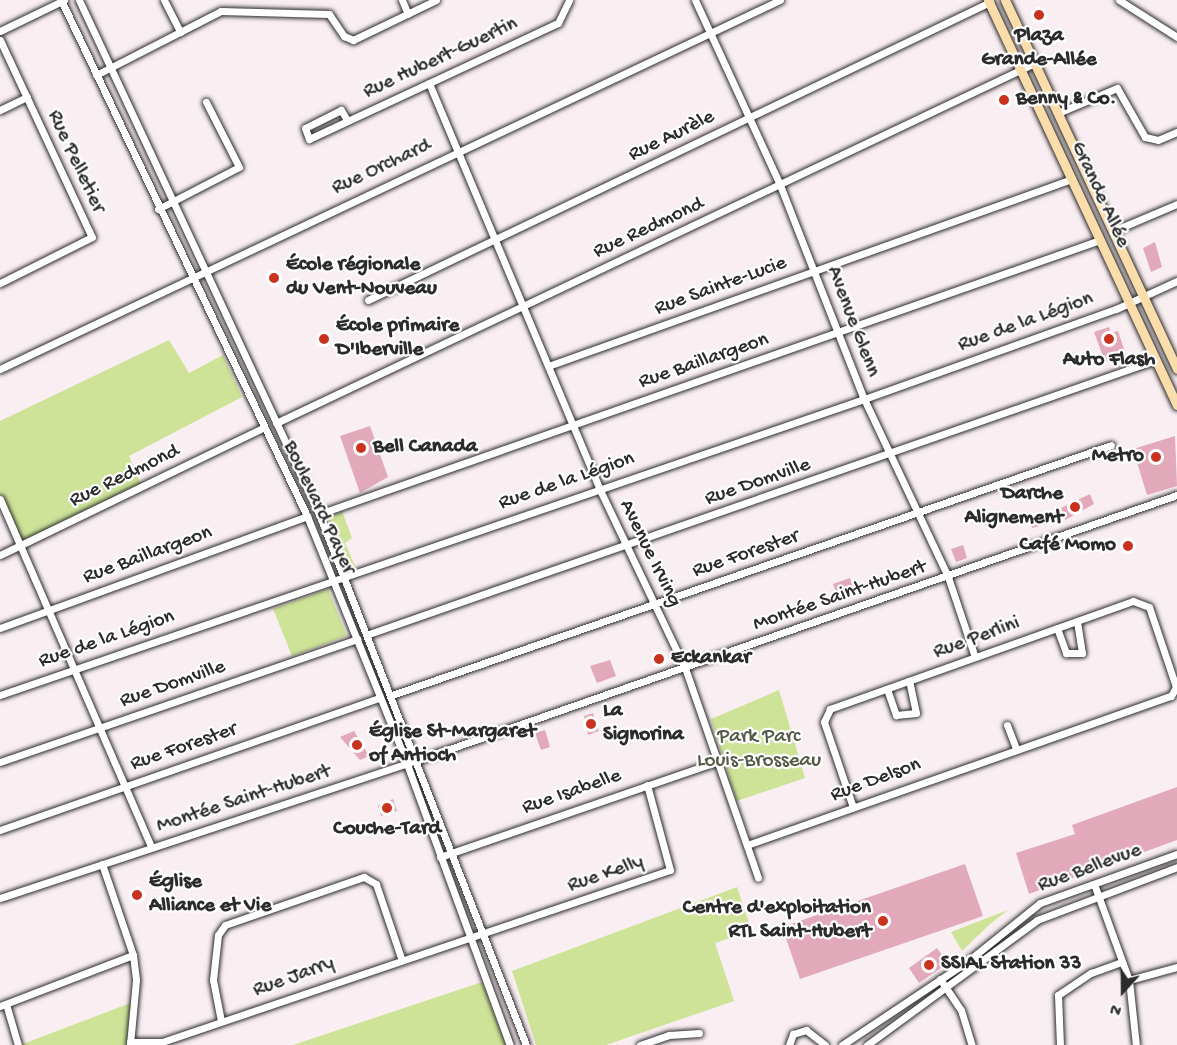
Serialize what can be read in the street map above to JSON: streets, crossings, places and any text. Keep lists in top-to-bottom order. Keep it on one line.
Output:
{"streets":{"main road":["Grande Allée"],"street":["Rue Hubert-Guertin","Rue Aurèle","Rue Pelletier","Rue Orchard","Rue Redmond","Rue Sainte-Lucie","Avenue Glenn","Rue de la Légion","Rue Baillargeon","Rue Domville","Boulevard Payer","Avenue Irving","Rue Forester","Montée Saint-Hubert","Rue Perlini","Rue Delson","Rue Isabelle","Rue Bellevue","Rue Kelly","Rue Jarry"]},"crossings":[["Rue Hubert-Guertin","Avenue Irving"],["Rue Aurèle","Grande Allée"],["Rue Aurèle","Avenue Glenn"],["Rue Aurèle","Avenue Irving"],["Rue Orchard","Avenue Glenn"],["Rue Orchard","Boulevard Payer"],["Rue Orchard","Avenue Irving"],["Grande Allée","Rue Redmond"],["Grande Allée","Rue Sainte-Lucie"],["Grande Allée","Rue de la Légion"],["Grande Allée","Rue Baillargeon"],["Grande Allée","Rue Domville"],["Rue Redmond","Avenue Glenn"],["Rue Redmond","Boulevard Payer"],["Rue Redmond","Avenue Irving"],["Rue Sainte-Lucie","Avenue Glenn"],["Rue Sainte-Lucie","Avenue Irving"],["Avenue Glenn","Rue de la Légion"],["Avenue Glenn","Rue Baillargeon"],["Avenue Glenn","Rue Domville"],["Avenue Glenn","Rue Forester"],["Avenue Glenn","Montée Saint-Hubert"],["Avenue Glenn","Rue Perlini"],["Rue de la Légion","Boulevard Payer"],["Rue de la Légion","Avenue Irving"],["Rue Baillargeon","Boulevard Payer"],["Rue Baillargeon","Avenue Irving"],["Rue Domville","Boulevard Payer"],["Rue Domville","Avenue Irving"],["Boulevard Payer","Rue Forester"],["Boulevard Payer","Montée Saint-Hubert"],["Boulevard Payer","Rue Isabelle"],["Boulevard Payer","Rue Kelly"],["Boulevard Payer","Rue Jarry"],["Avenue Irving","Rue Forester"],["Avenue Irving","Montée Saint-Hubert"],["Avenue Irving","Rue Delson"],["Avenue Irving","Rue Isabelle"],["Rue Perlini","Rue Delson"],["Rue Isabelle","Rue Kelly"],["Rue Kelly","Rue Jarry"]],"parks":["Park Parc Louis-Brosseau"],"places":["Plaza Grande-Allée","Benny & Co.","École régionale du Vent-Nouveau","École primaire D'Iberville","Auto Flash","Bell Canada","Metro","Darche Alignement","Café Momo","Eckankar","La Signorina","Église St-Margaret of Antioch","Couche-Tard","Église Alliance et Vie","Centre d'exploitation RTL Saint-Hubert","SSIAL Station 33"],"north":"bottom"}
